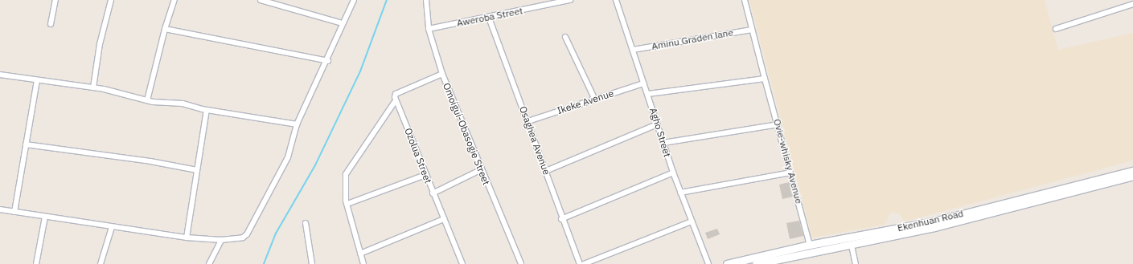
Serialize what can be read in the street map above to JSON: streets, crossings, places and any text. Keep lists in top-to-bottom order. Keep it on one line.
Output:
{"streets":{"main road":["Ekenhuan Road"],"street":["Aweroba Street","Aminu Graden lane","Ikeke Avenue","Agho Street","Omoigui-Obasogie Street","Osaghea Avenue","Ozolua Street","Ovie-whisky Avenue"]},"crossings":[["Aweroba Street","Omoigui-Obasogie Street"],["Aweroba Street","Osaghea Avenue"],["Aminu Graden lane","Agho Street"],["Aminu Graden lane","Ovie-whisky Avenue"],["Ikeke Avenue","Agho Street"],["Ikeke Avenue","Osaghea Avenue"],["Ovie-whisky Avenue","Ekenhuan Road"]]}
